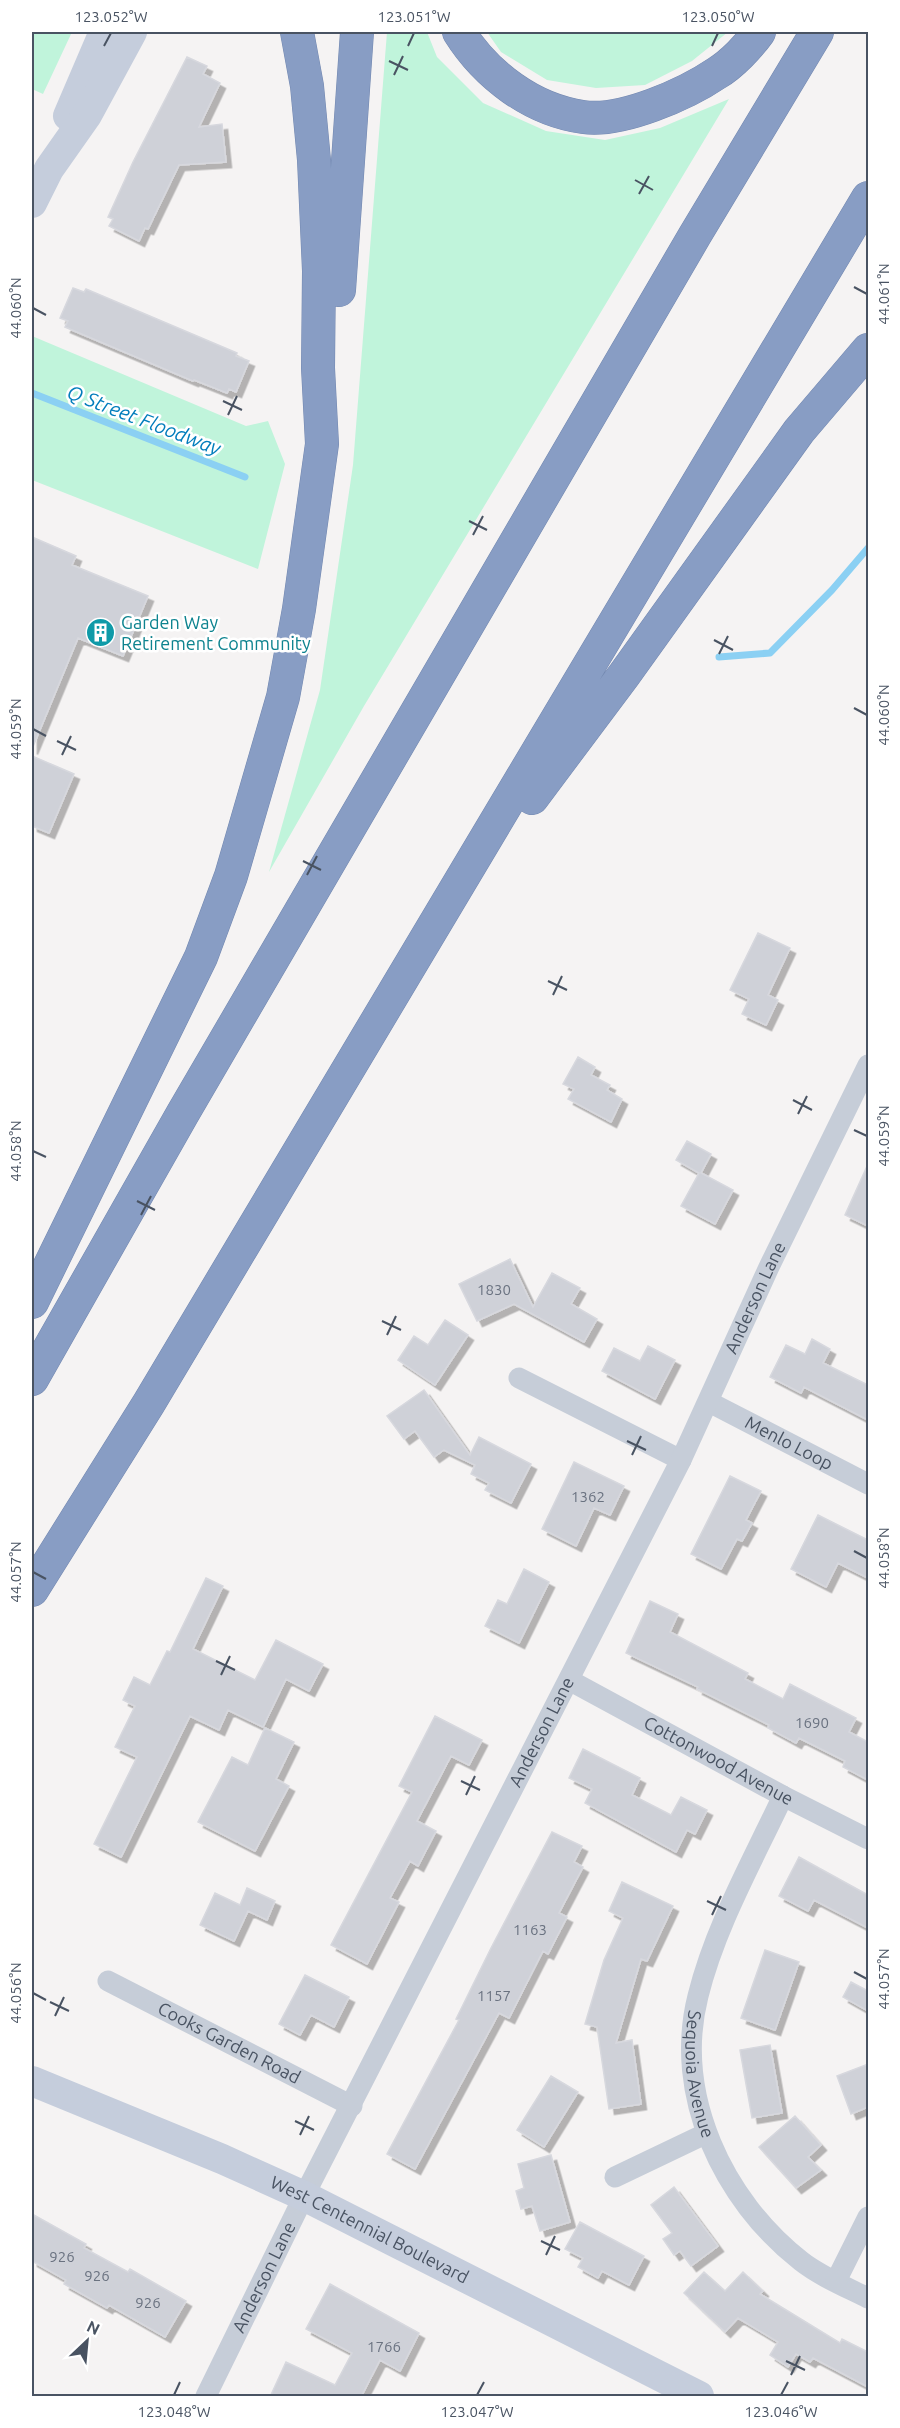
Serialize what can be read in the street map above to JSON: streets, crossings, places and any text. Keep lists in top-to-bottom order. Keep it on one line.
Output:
{"streets":{"main road":["West Centennial Boulevard"],"street":["Anderson Lane","Menlo Loop","Cottonwood Avenue","Cooks Garden Road","Sequoia Avenue"]},"crossings":[["Anderson Lane","Menlo Loop"],["Anderson Lane","Cottonwood Avenue"],["Anderson Lane","Cooks Garden Road"],["Anderson Lane","West Centennial Boulevard"],["Cottonwood Avenue","Sequoia Avenue"]],"water":["Q Street Floodway"],"places":{"building":["Garden Way Retirement Community"]},"house_numbers":["1830","1362","1690","1163","1157","926","926","926","1766"],"north":"top right","coordinates":["123.052°W","123.051°W","123.050°W","44.061°N","44.060°N","44.059°N","44.058°N","44.057°N","44.056°N","123.048°W","123.047°W","123.046°W"]}
